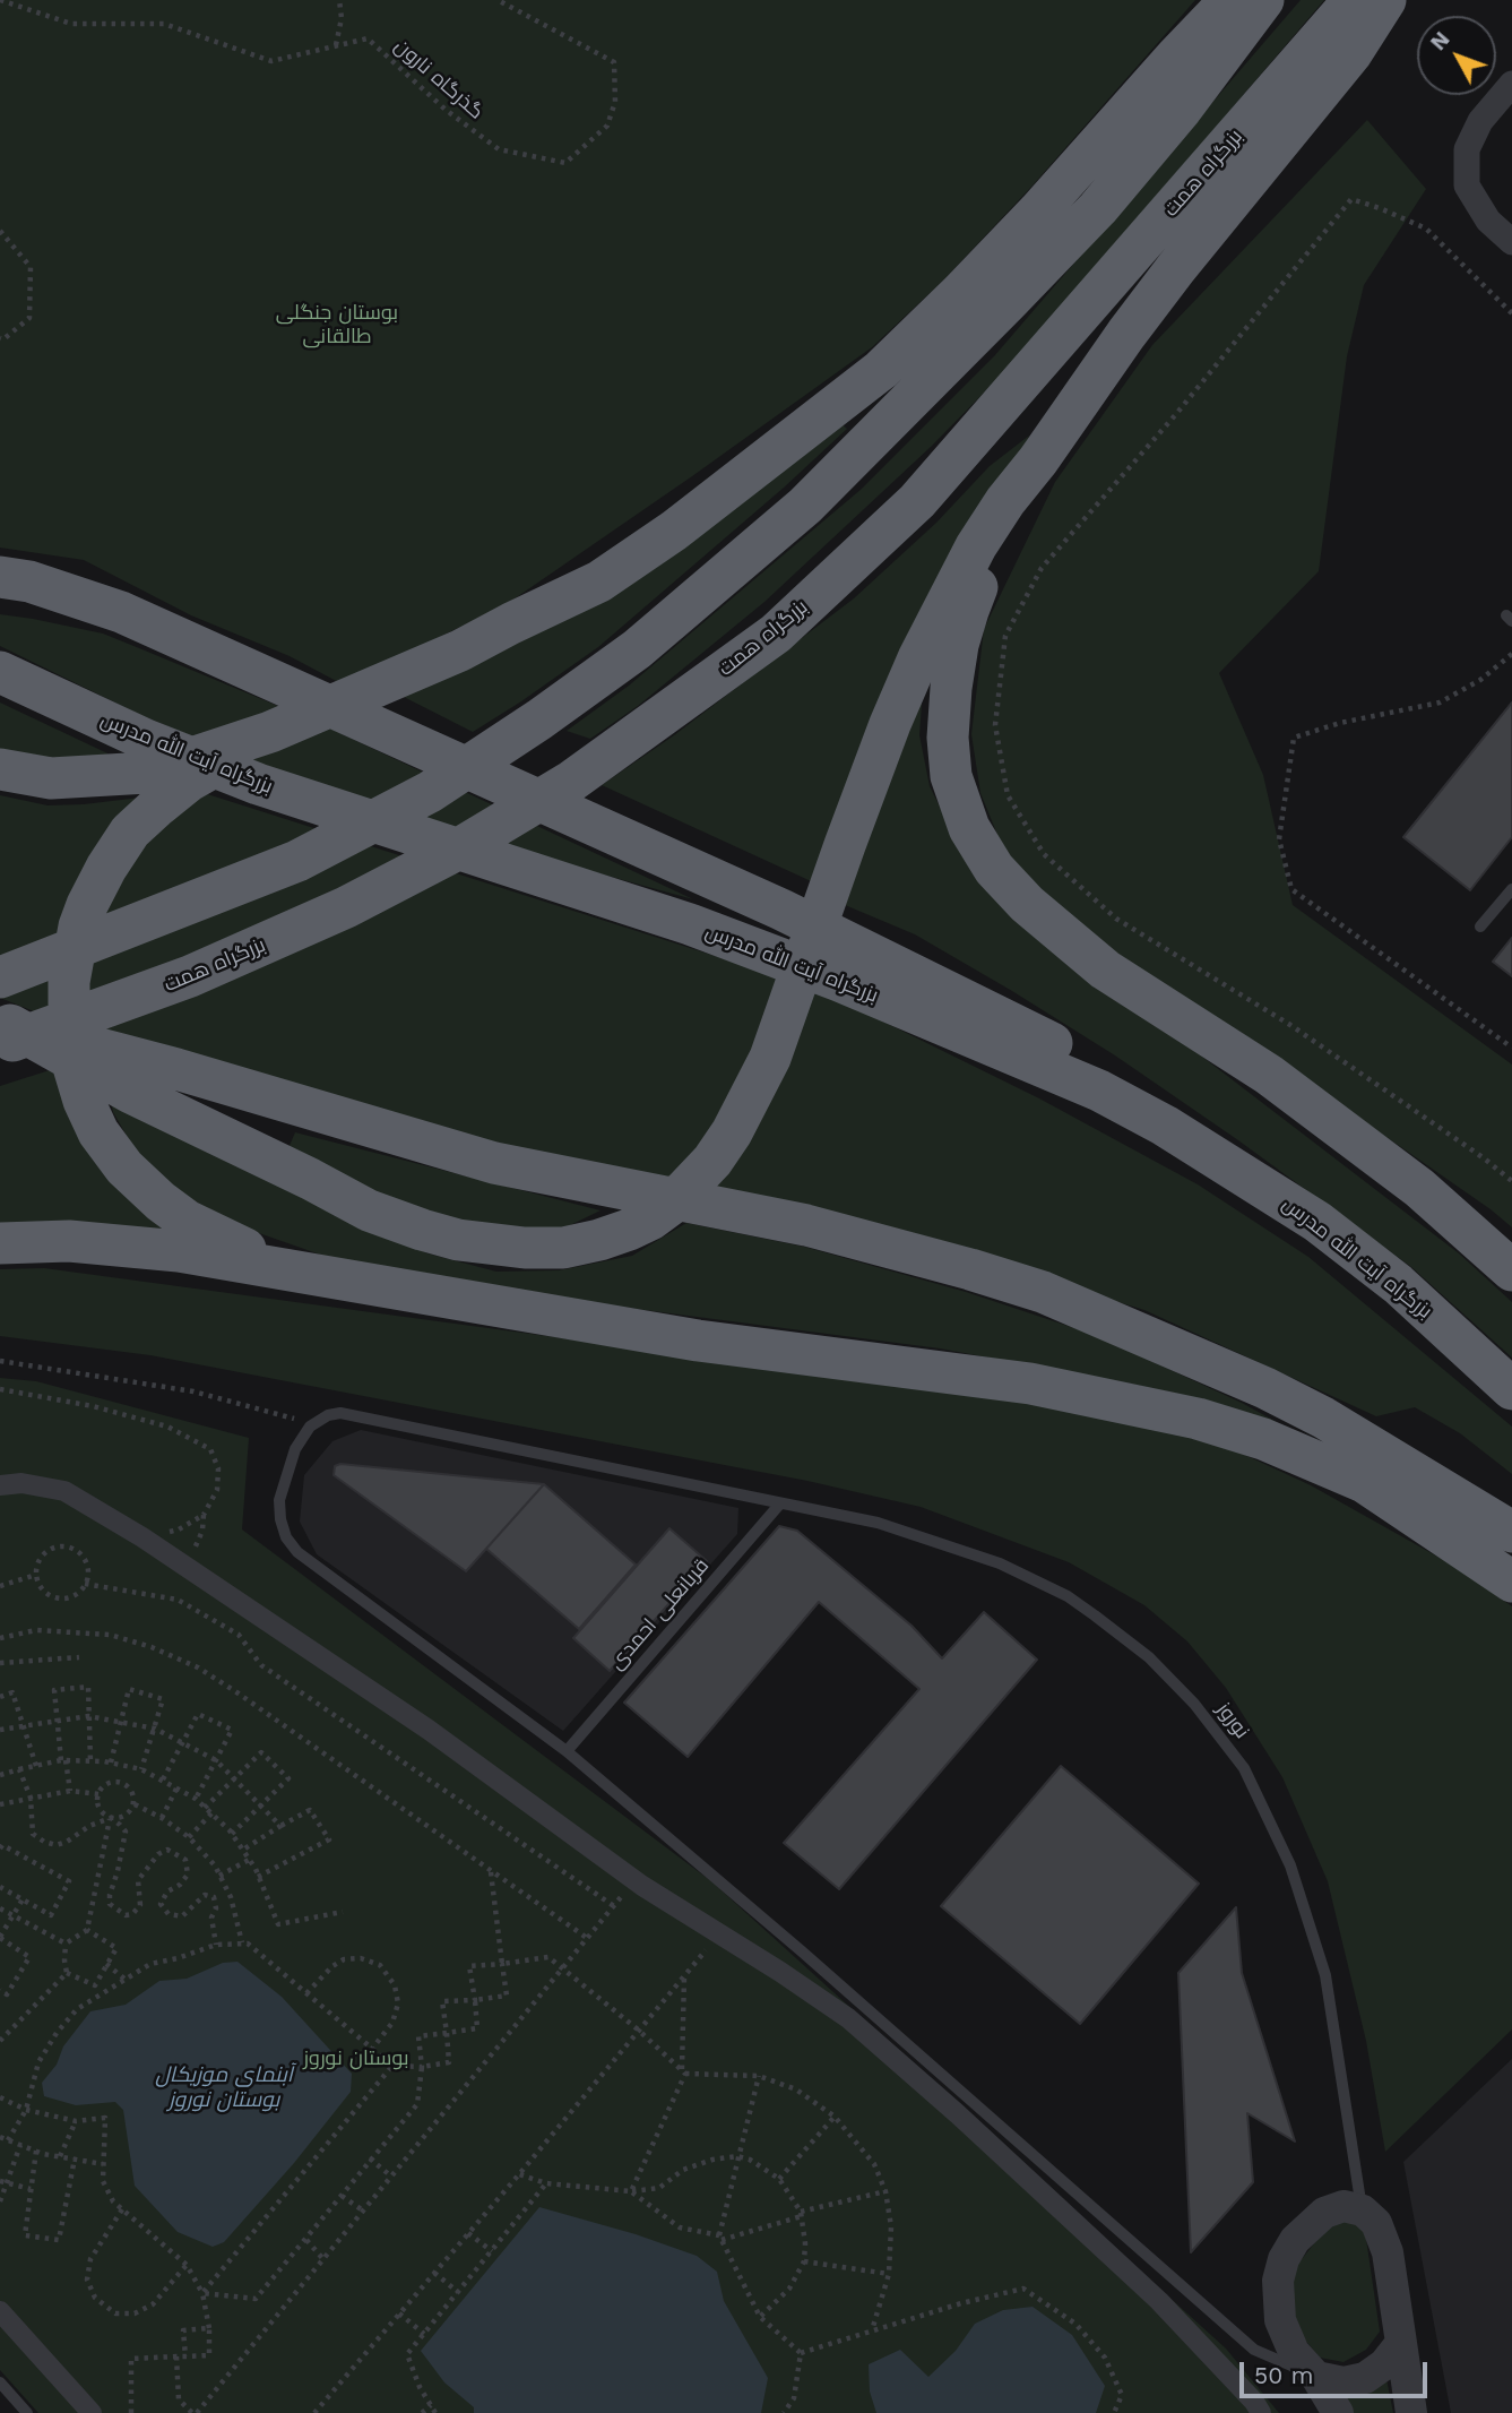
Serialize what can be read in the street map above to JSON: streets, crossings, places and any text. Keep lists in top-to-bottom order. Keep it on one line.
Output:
{"streets":{"highway":["بزرگراه همت","بزرگراه آیت الله مدرس"],"lane":["قربانعلی احمدی","نوروز"],"path":["گذرگاه نارون"]},"crossings":[["قربانعلی احمدی","نوروز"]],"water":["آبنمای موزیکال بوستان نوروز"],"parks":["بوستان جنگلی طالقانی","بوستان نوروز"],"scale_bar":"50 m","north":"top left"}
